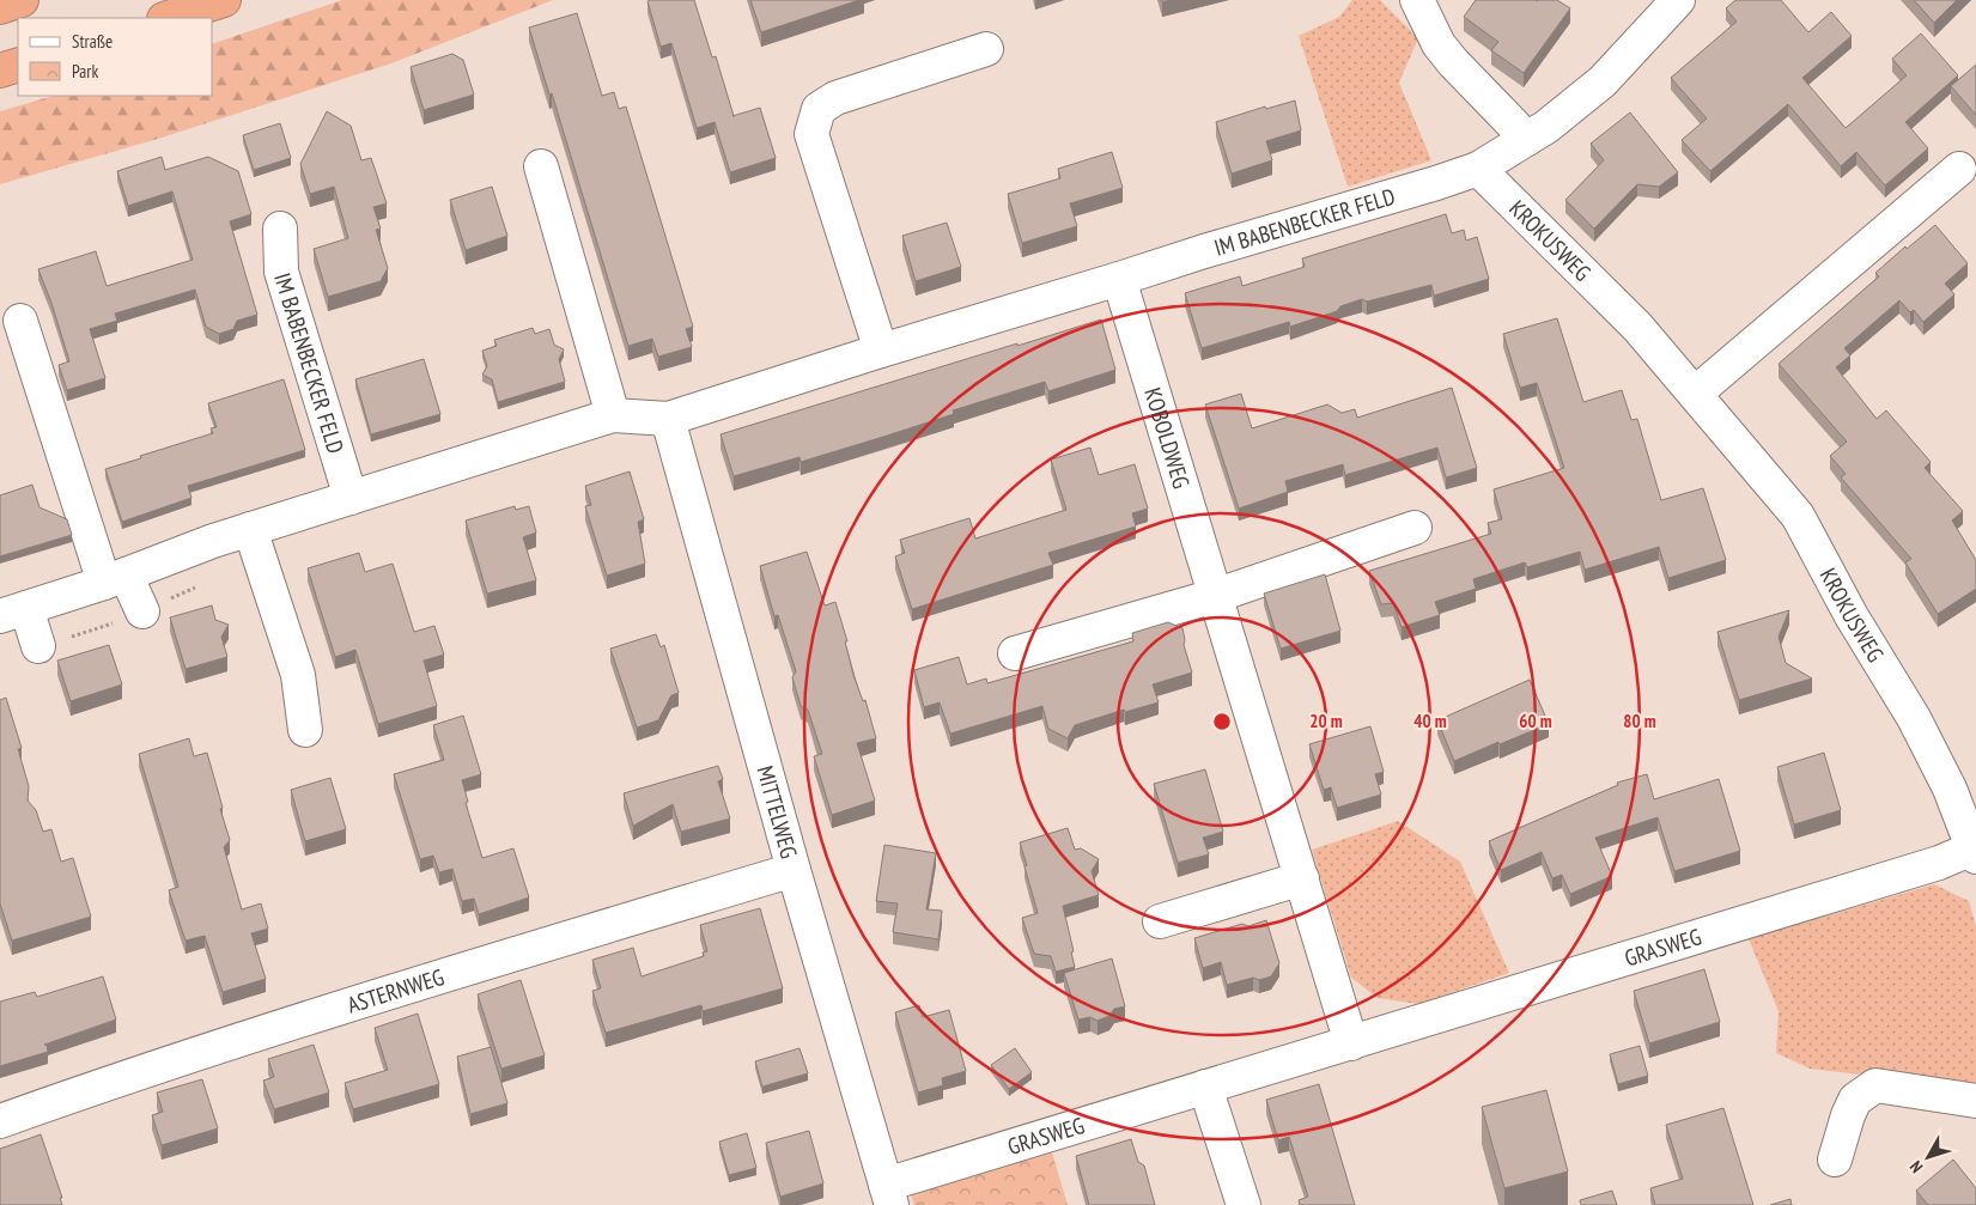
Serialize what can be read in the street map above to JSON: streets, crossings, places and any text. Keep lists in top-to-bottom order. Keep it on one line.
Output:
{"streets":{"street":["IM BABENBECKER FELD","KROKUSWEG","KOBOLDWEG","MITTELWEG","GRASWEG","ASTERNWEG"]},"crossings":[["IM BABENBECKER FELD","KROKUSWEG"],["IM BABENBECKER FELD","KOBOLDWEG"],["IM BABENBECKER FELD","MITTELWEG"],["KROKUSWEG","GRASWEG"],["MITTELWEG","GRASWEG"],["MITTELWEG","ASTERNWEG"]],"legend":["Straße","Park"],"north":"bottom left","rings":["20 m","40 m","60 m","80 m"]}
